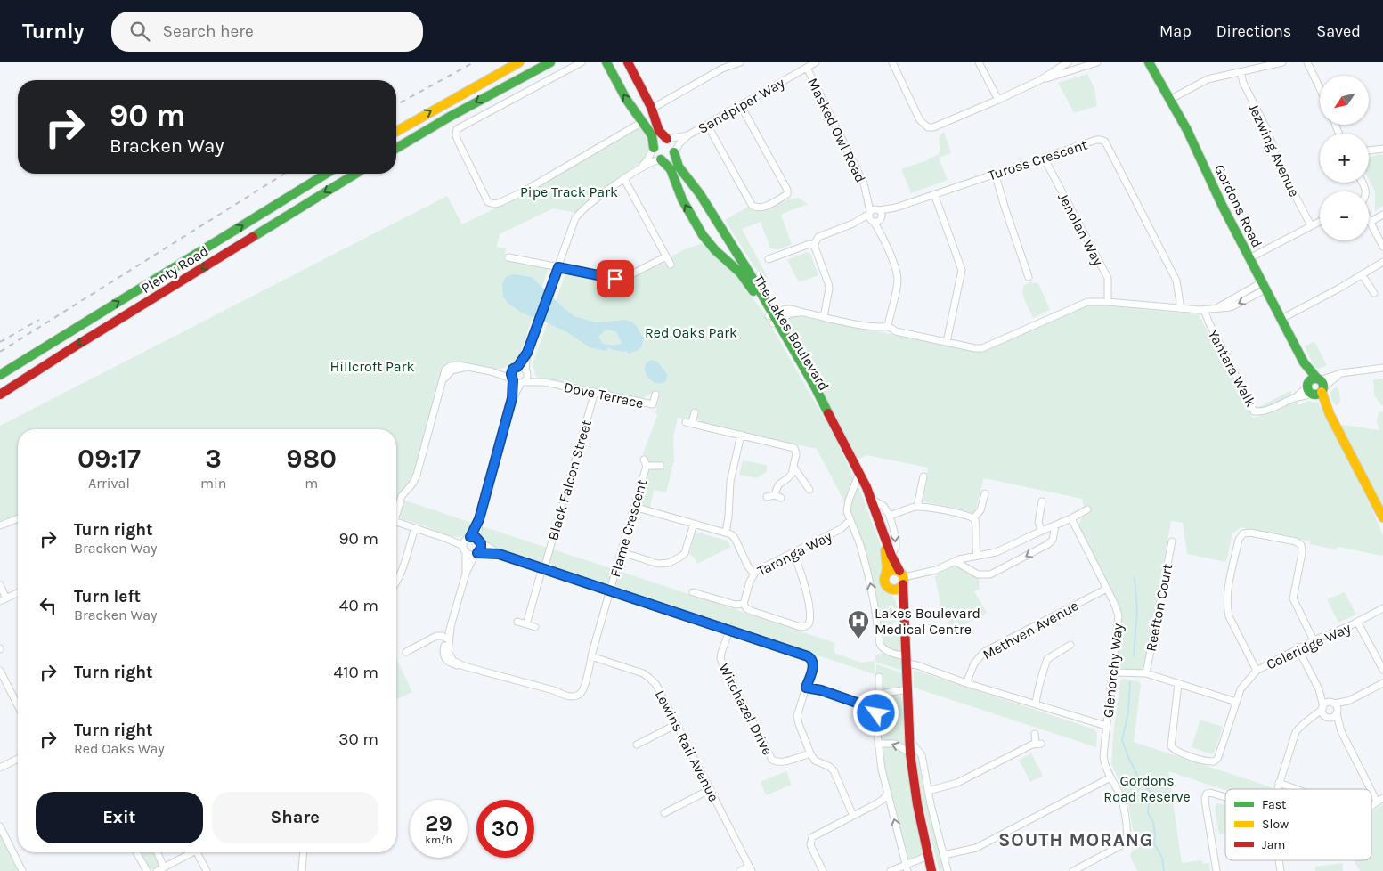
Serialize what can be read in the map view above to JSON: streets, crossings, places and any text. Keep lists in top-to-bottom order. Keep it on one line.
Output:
{"streets":{"main road":["Gordons Road","Plenty Road","The Lakes Boulevard"],"street":["Sandpiper Way","Masked Owl Road","Jezwing Avenue","Tuross Crescent","Jenolan Way","Yantara Walk","Dove Terrace","Black Falcon Street","Flame Crescent","Taronga Way","Reefton Court","Methven Avenue","Coleridge Way","Glenorchy Way","Witchazel Drive","Lewins Rail Avenue"]},"crossings":[["Sandpiper Way","Masked Owl Road"],["Sandpiper Way","The Lakes Boulevard"],["Masked Owl Road","Tuross Crescent"],["Tuross Crescent","Jenolan Way"],["Gordons Road","Yantara Walk"],["Dove Terrace","Black Falcon Street"],["Flame Crescent","Lewins Rail Avenue"],["Methven Avenue","Glenorchy Way"]],"districts":["SOUTH MORANG"],"parks":["Pipe Track Park","Red Oaks Park","Hillcroft Park","Gordons Road Reserve"],"places":{"hospital":["Lakes Boulevard Medical Centre"]},"legend":["Fast","Slow","Jam"],"north":"bottom left","page":{"header":"Turnly","search":"Search here","nav":["Map","Directions","Saved"],"map_buttons":["+","−"],"turn":["90 m","Bracken Way"],"eta":["09:17","Arrival","3","min","980","m"],"list":[{"name":"Turn right","note":"Bracken Way","value":"90 m"},{"name":"Turn left","note":"Bracken Way","value":"40 m"},{"name":"Turn right","value":"410 m"},{"name":"Turn right","note":"Red Oaks Way","value":"30 m"}],"buttons":["Exit","Share"],"speed":"29 km/h","limit":"30"}}
